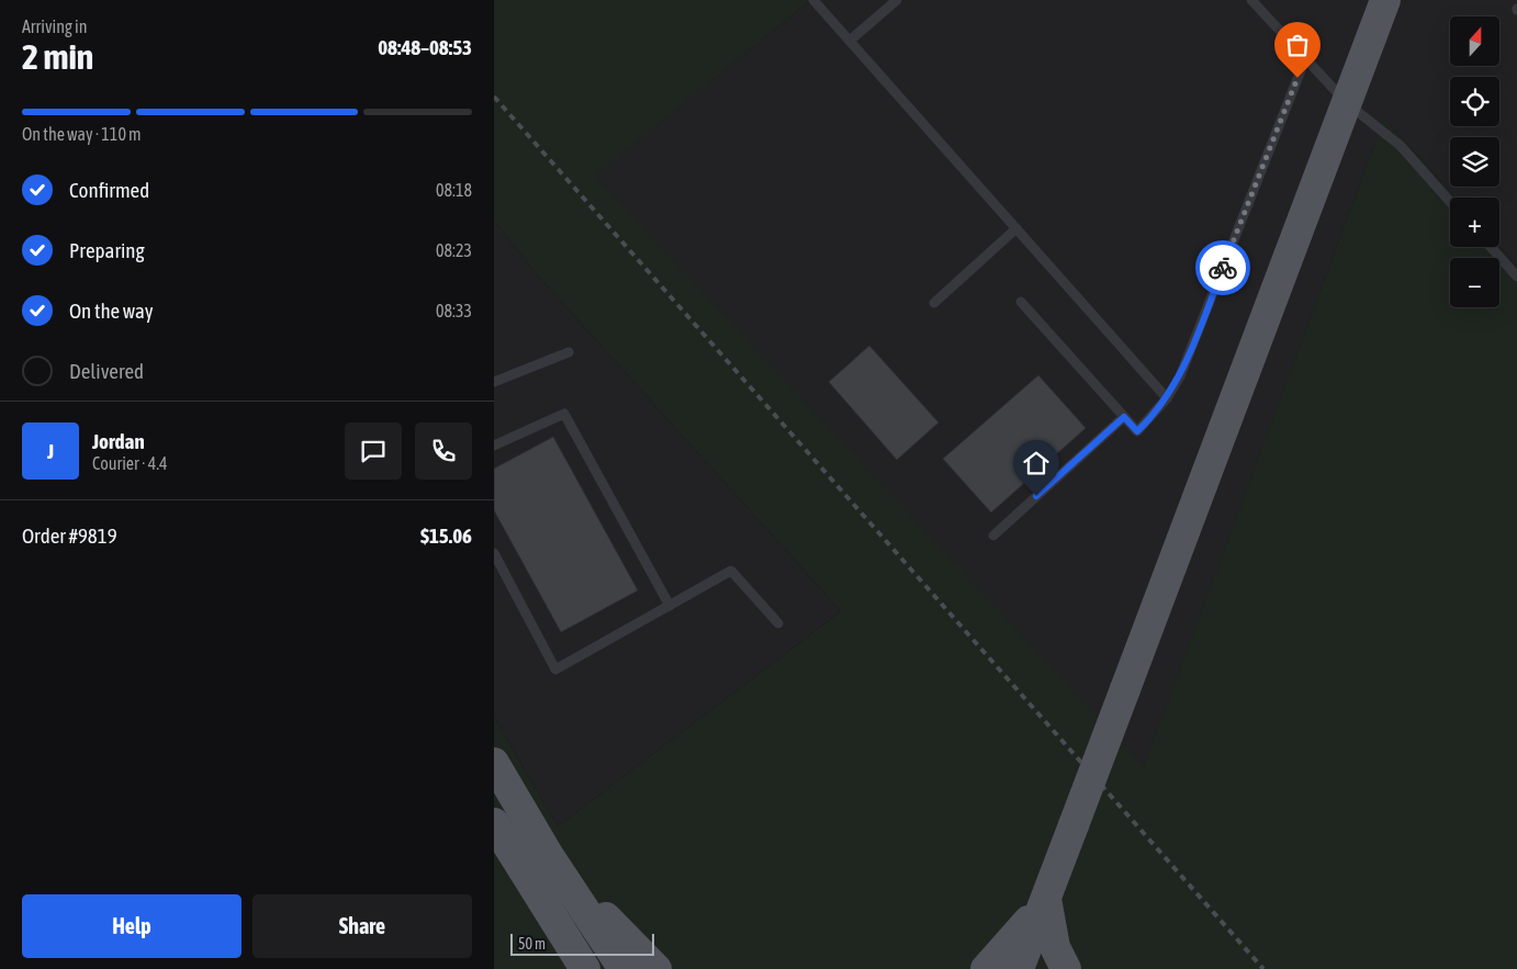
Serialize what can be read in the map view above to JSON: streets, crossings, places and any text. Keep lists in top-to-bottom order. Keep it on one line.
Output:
{"scale_bar":"50 m","north":"top","page":{"heading":["2 min","Arriving in","08:48–08:53"],"panel":["Jordan","Courier · 4.4","Order #9819","$15.06"],"map_buttons":["+","−"],"bar":"On the way · 110 m","list":[["Confirmed","08:18"],["Preparing","08:23"],["On the way","08:33"],"Delivered"],"round":"J","buttons":["Help","Share"],"scale":"50 m"}}
